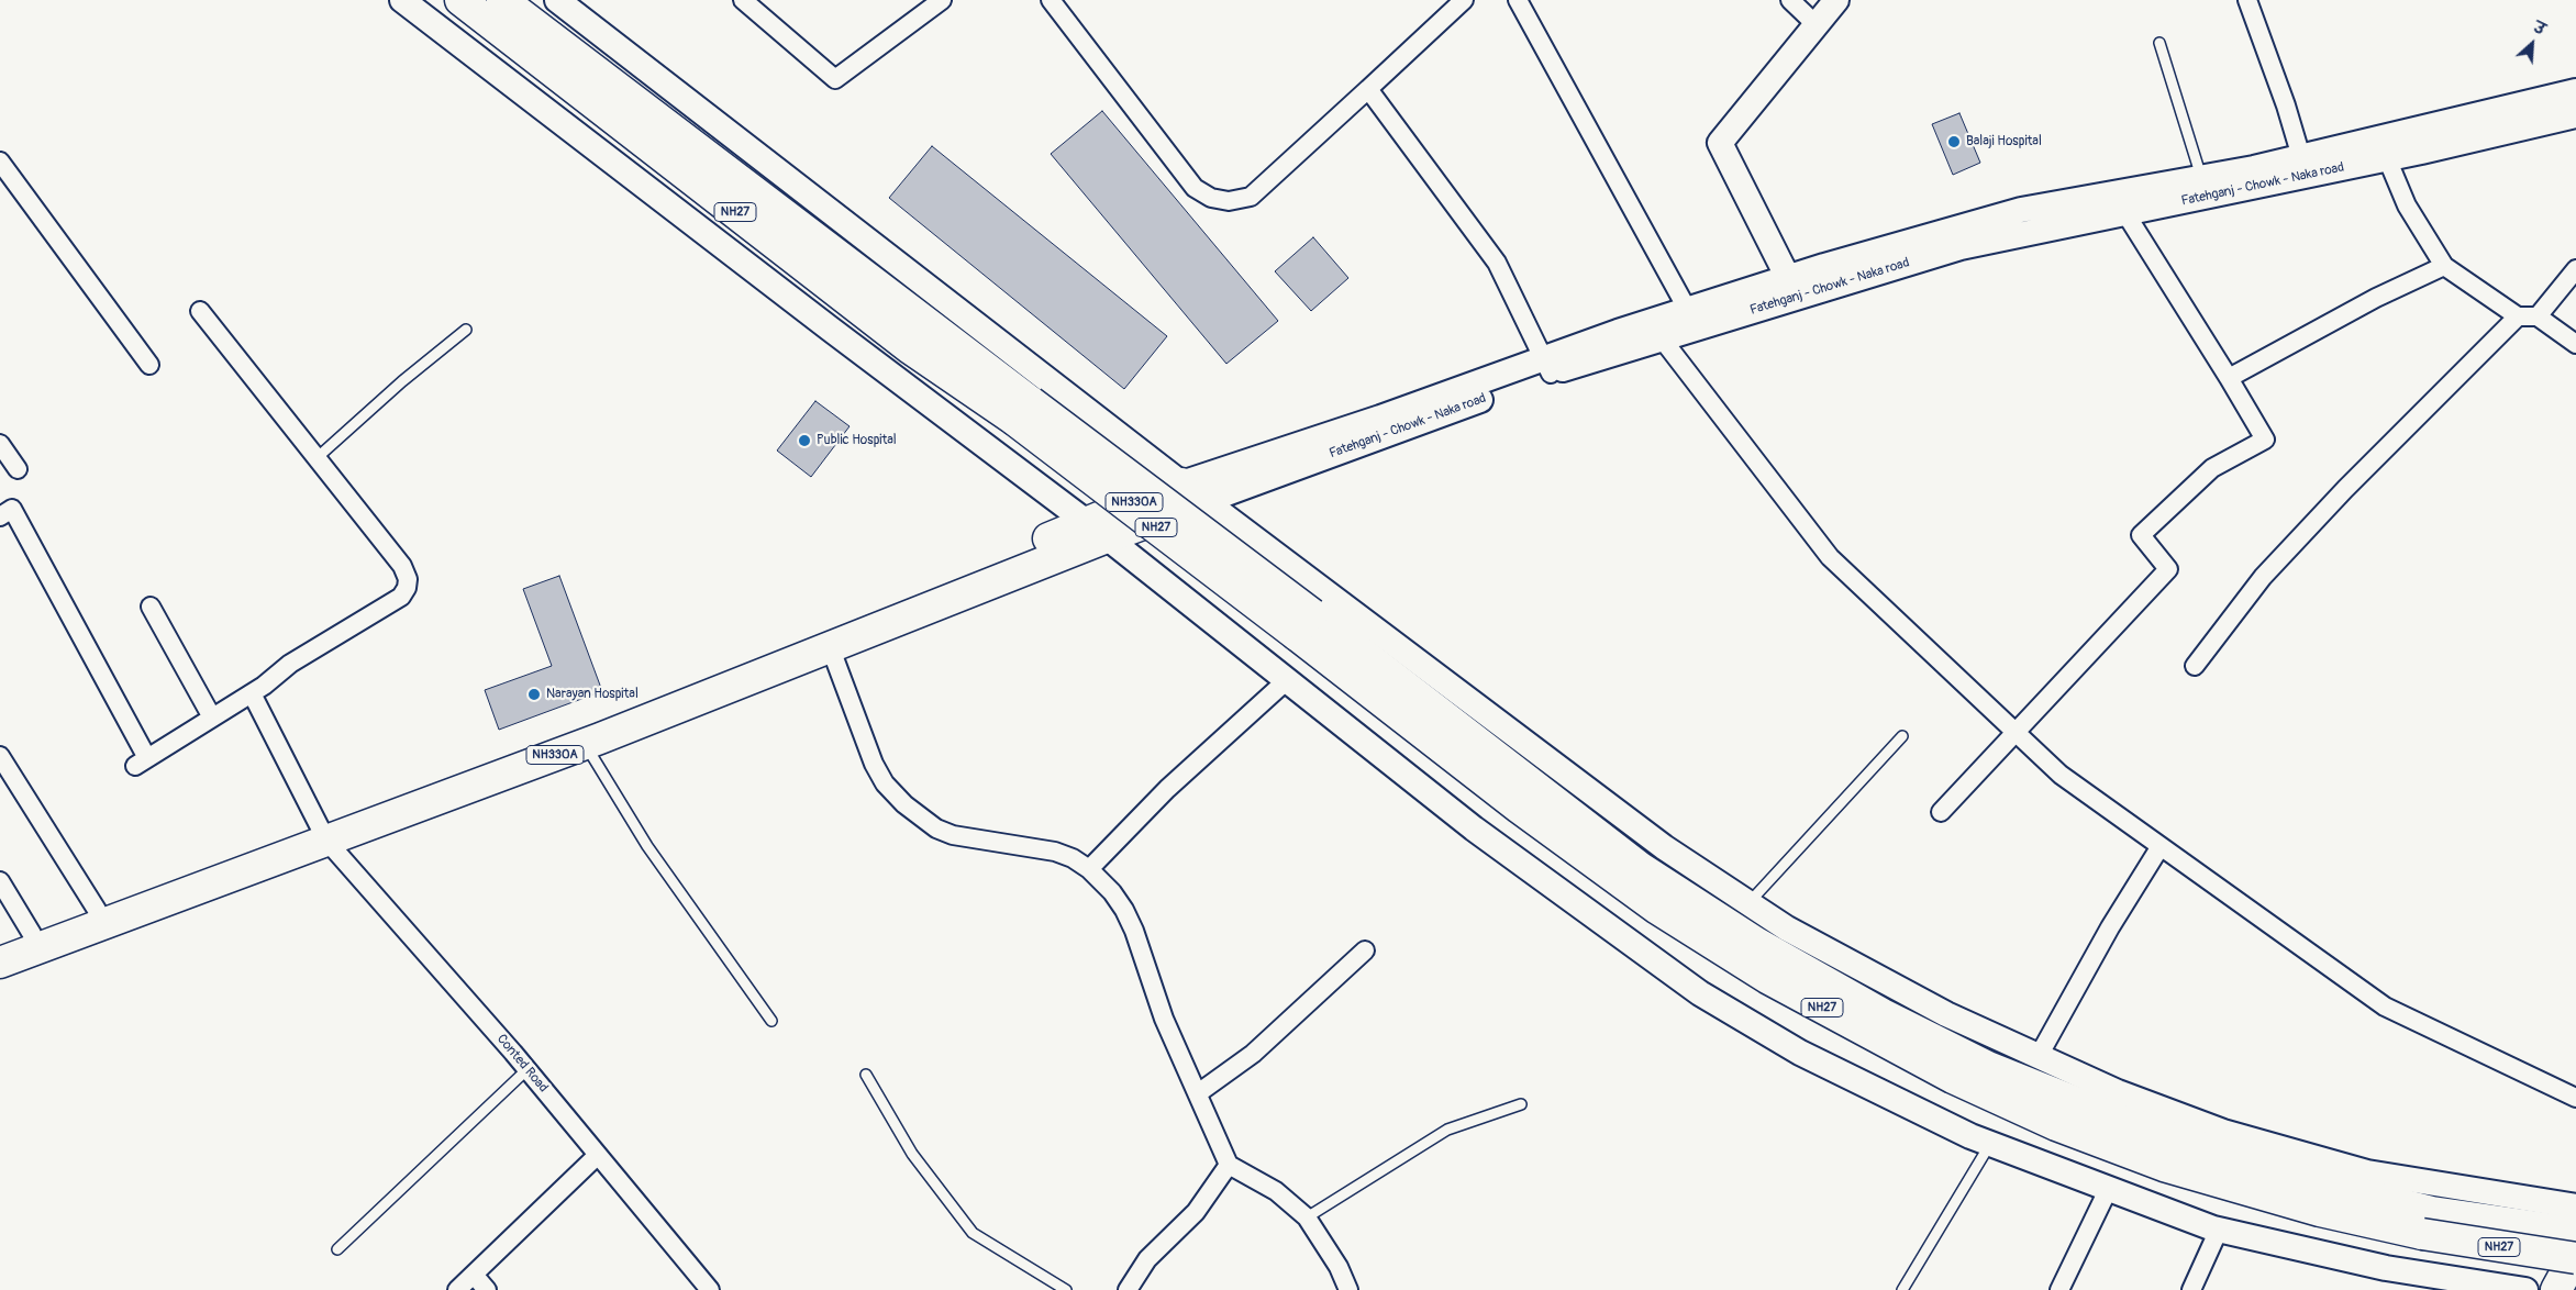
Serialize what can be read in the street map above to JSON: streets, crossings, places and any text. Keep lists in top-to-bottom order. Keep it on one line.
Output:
{"streets":{"highway":["Fatehganj - Chowk - Naka road","NH27","NH330A"],"street":["Conted Road"]},"crossings":[["Fatehganj - Chowk - Naka road","NH330A"],["NH330A","Conted Road"]],"places":["Balaji Hospital","Public Hospital","Narayan Hospital"],"north":"top right"}
